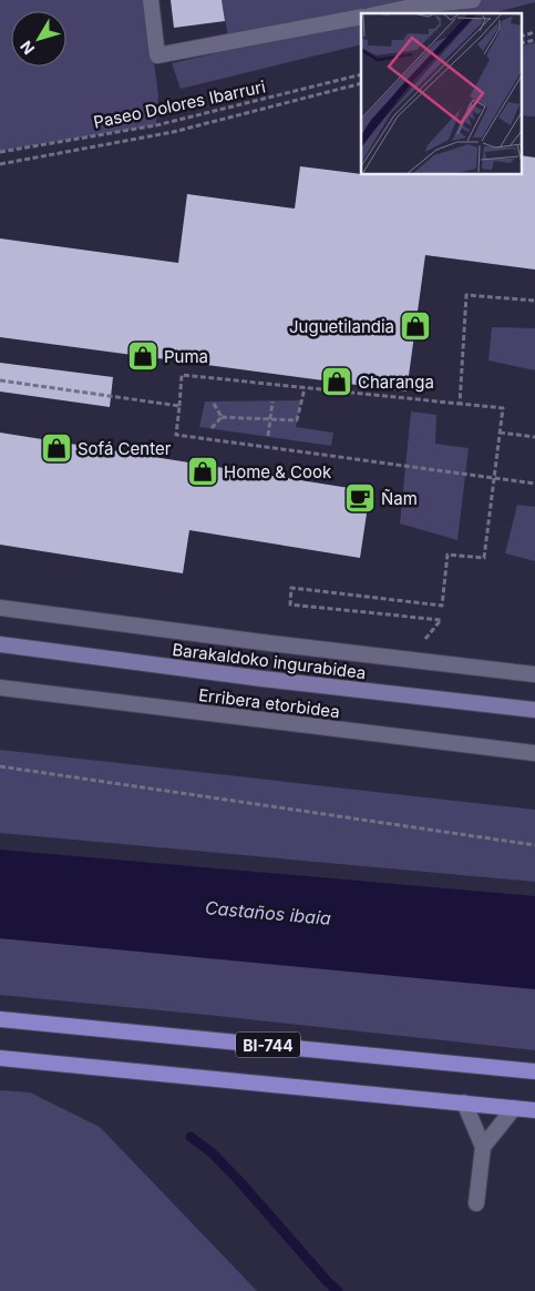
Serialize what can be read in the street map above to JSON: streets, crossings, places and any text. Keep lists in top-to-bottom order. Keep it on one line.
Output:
{"streets":{"main road":["Barakaldoko ingurabidea","BI-744"],"street":["Erribera etorbidea"],"path":["Paseo Dolores Ibarruri"]},"water":["Castaños ibaia"],"places":{"shop":["Juguetilandia","Puma","Charanga","Sofá Center","Home & Cook"],"cafe":["Ñam"]},"north":"bottom left"}
